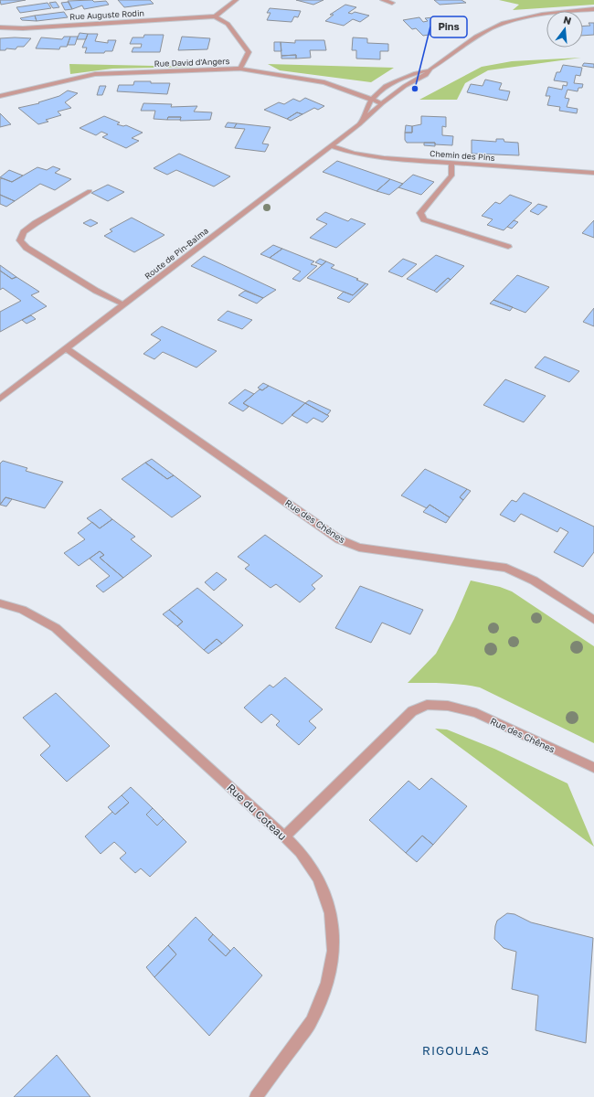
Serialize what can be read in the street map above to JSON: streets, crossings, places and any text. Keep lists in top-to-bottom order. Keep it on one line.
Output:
{"streets":{"street":["Rue Auguste Rodin","Rue David d'Angers","Chemin des Pins","Route de Pin-Balma","Rue des Chênes","Rue du Coteau"]},"crossings":[["Rue David d'Angers","Route de Pin-Balma"],["Chemin des Pins","Route de Pin-Balma"],["Route de Pin-Balma","Rue des Chênes"],["Rue des Chênes","Rue du Coteau"]],"districts":["RIGOULAS"],"places":["Pins"],"north":"top"}
